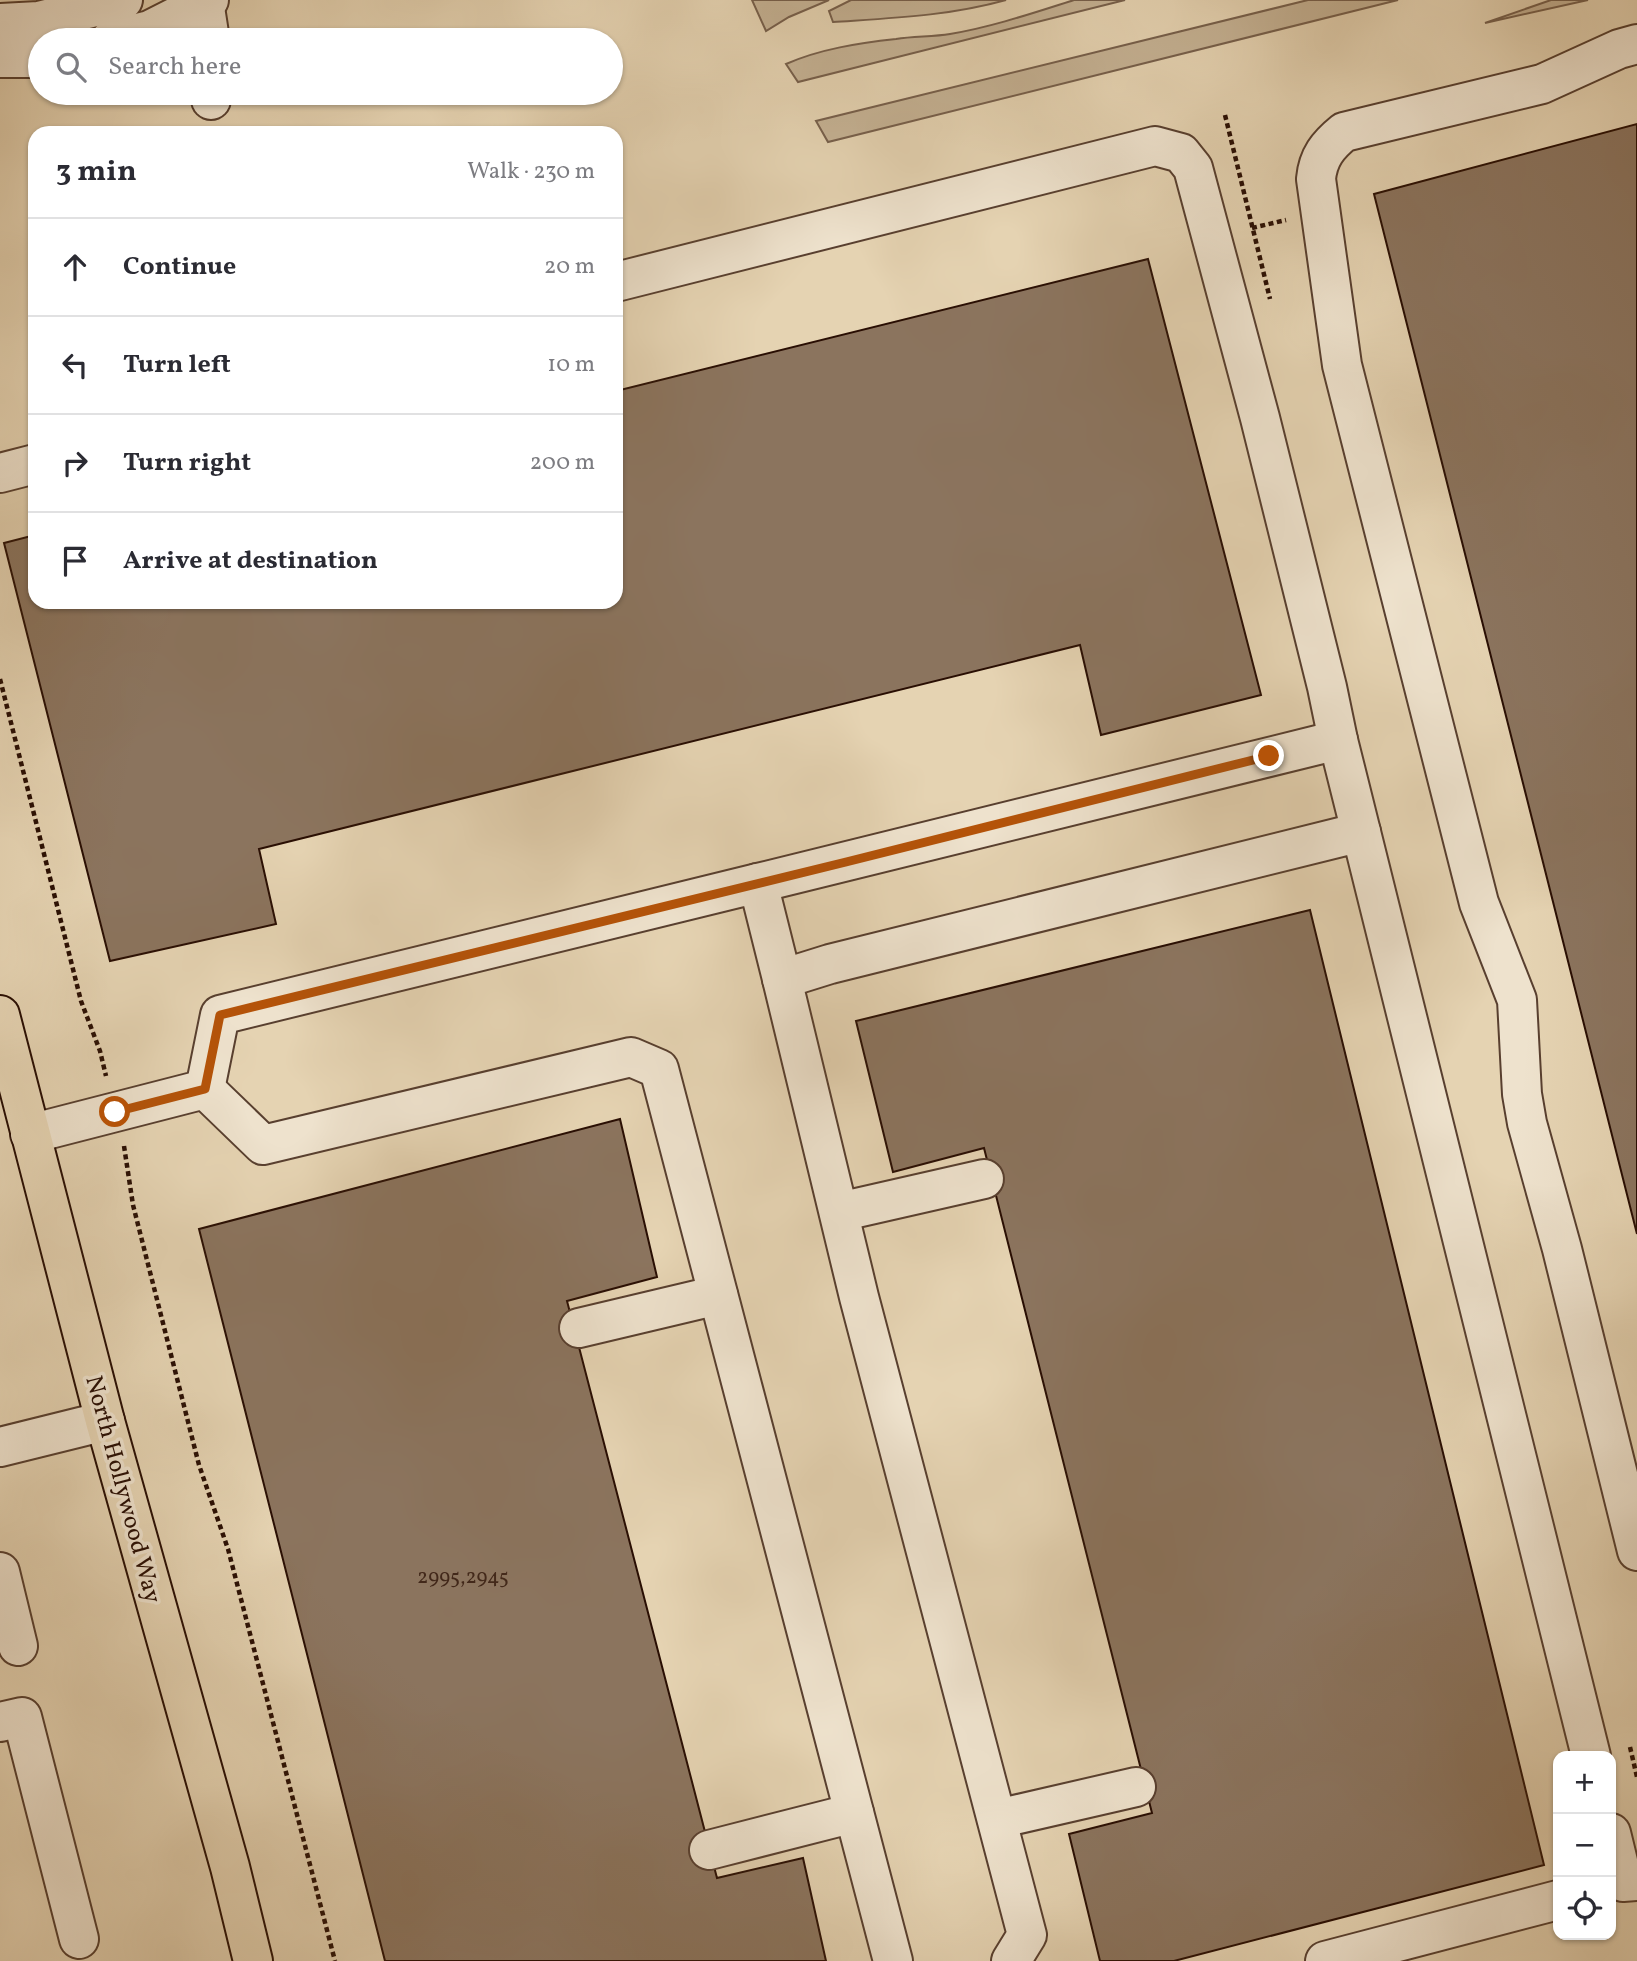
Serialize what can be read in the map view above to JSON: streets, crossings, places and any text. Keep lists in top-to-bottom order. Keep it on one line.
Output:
{"streets":{"main road":["North Hollywood Way"]},"house_numbers":["2995,2945"],"page":{"search":"Search here","heading":["3 min","Walk · 230 m"],"list":[["Continue","20 m"],["Turn left","10 m"],["Turn right","200 m"],"Arrive at destination"],"map_buttons":["+","−"]}}
